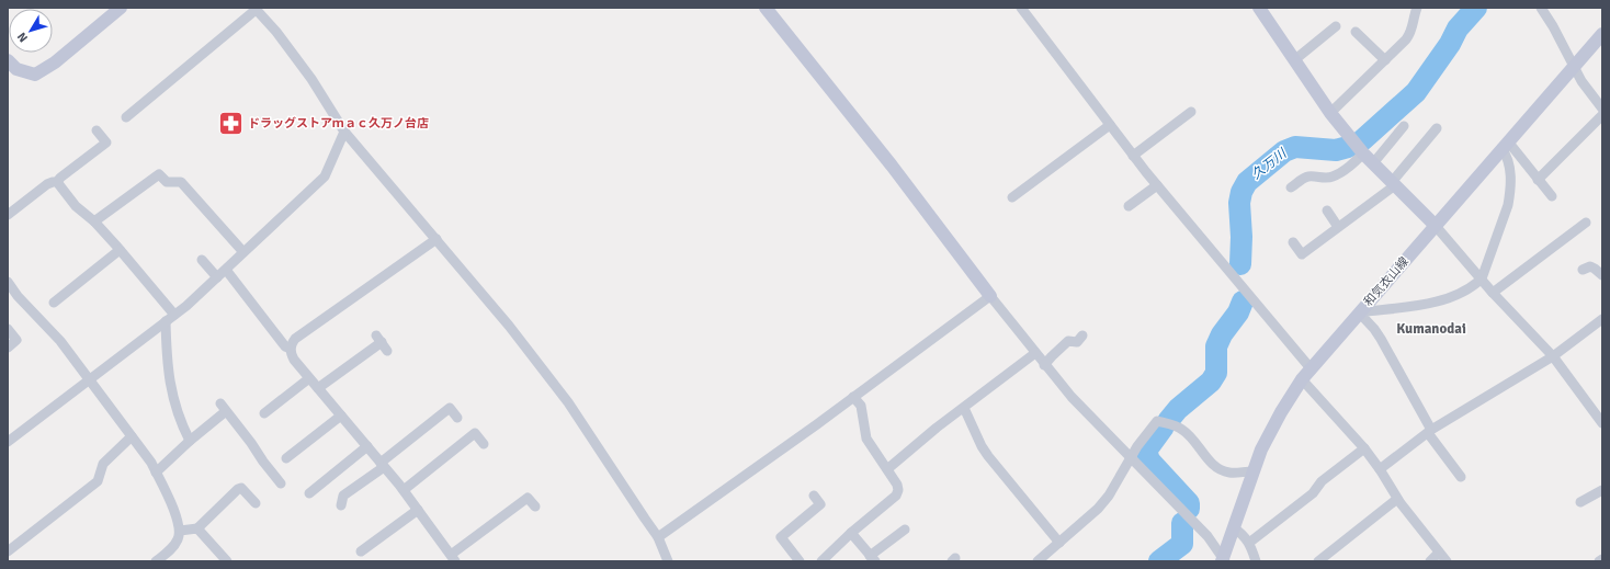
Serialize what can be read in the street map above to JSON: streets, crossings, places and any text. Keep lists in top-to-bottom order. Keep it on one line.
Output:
{"streets":{"street":["和気衣山線"]},"districts":["Kumanodai"],"water":["久万川"],"places":{"pharmacy":["ドラッグストアｍａｃ久万ノ台店"]},"north":"bottom left"}
